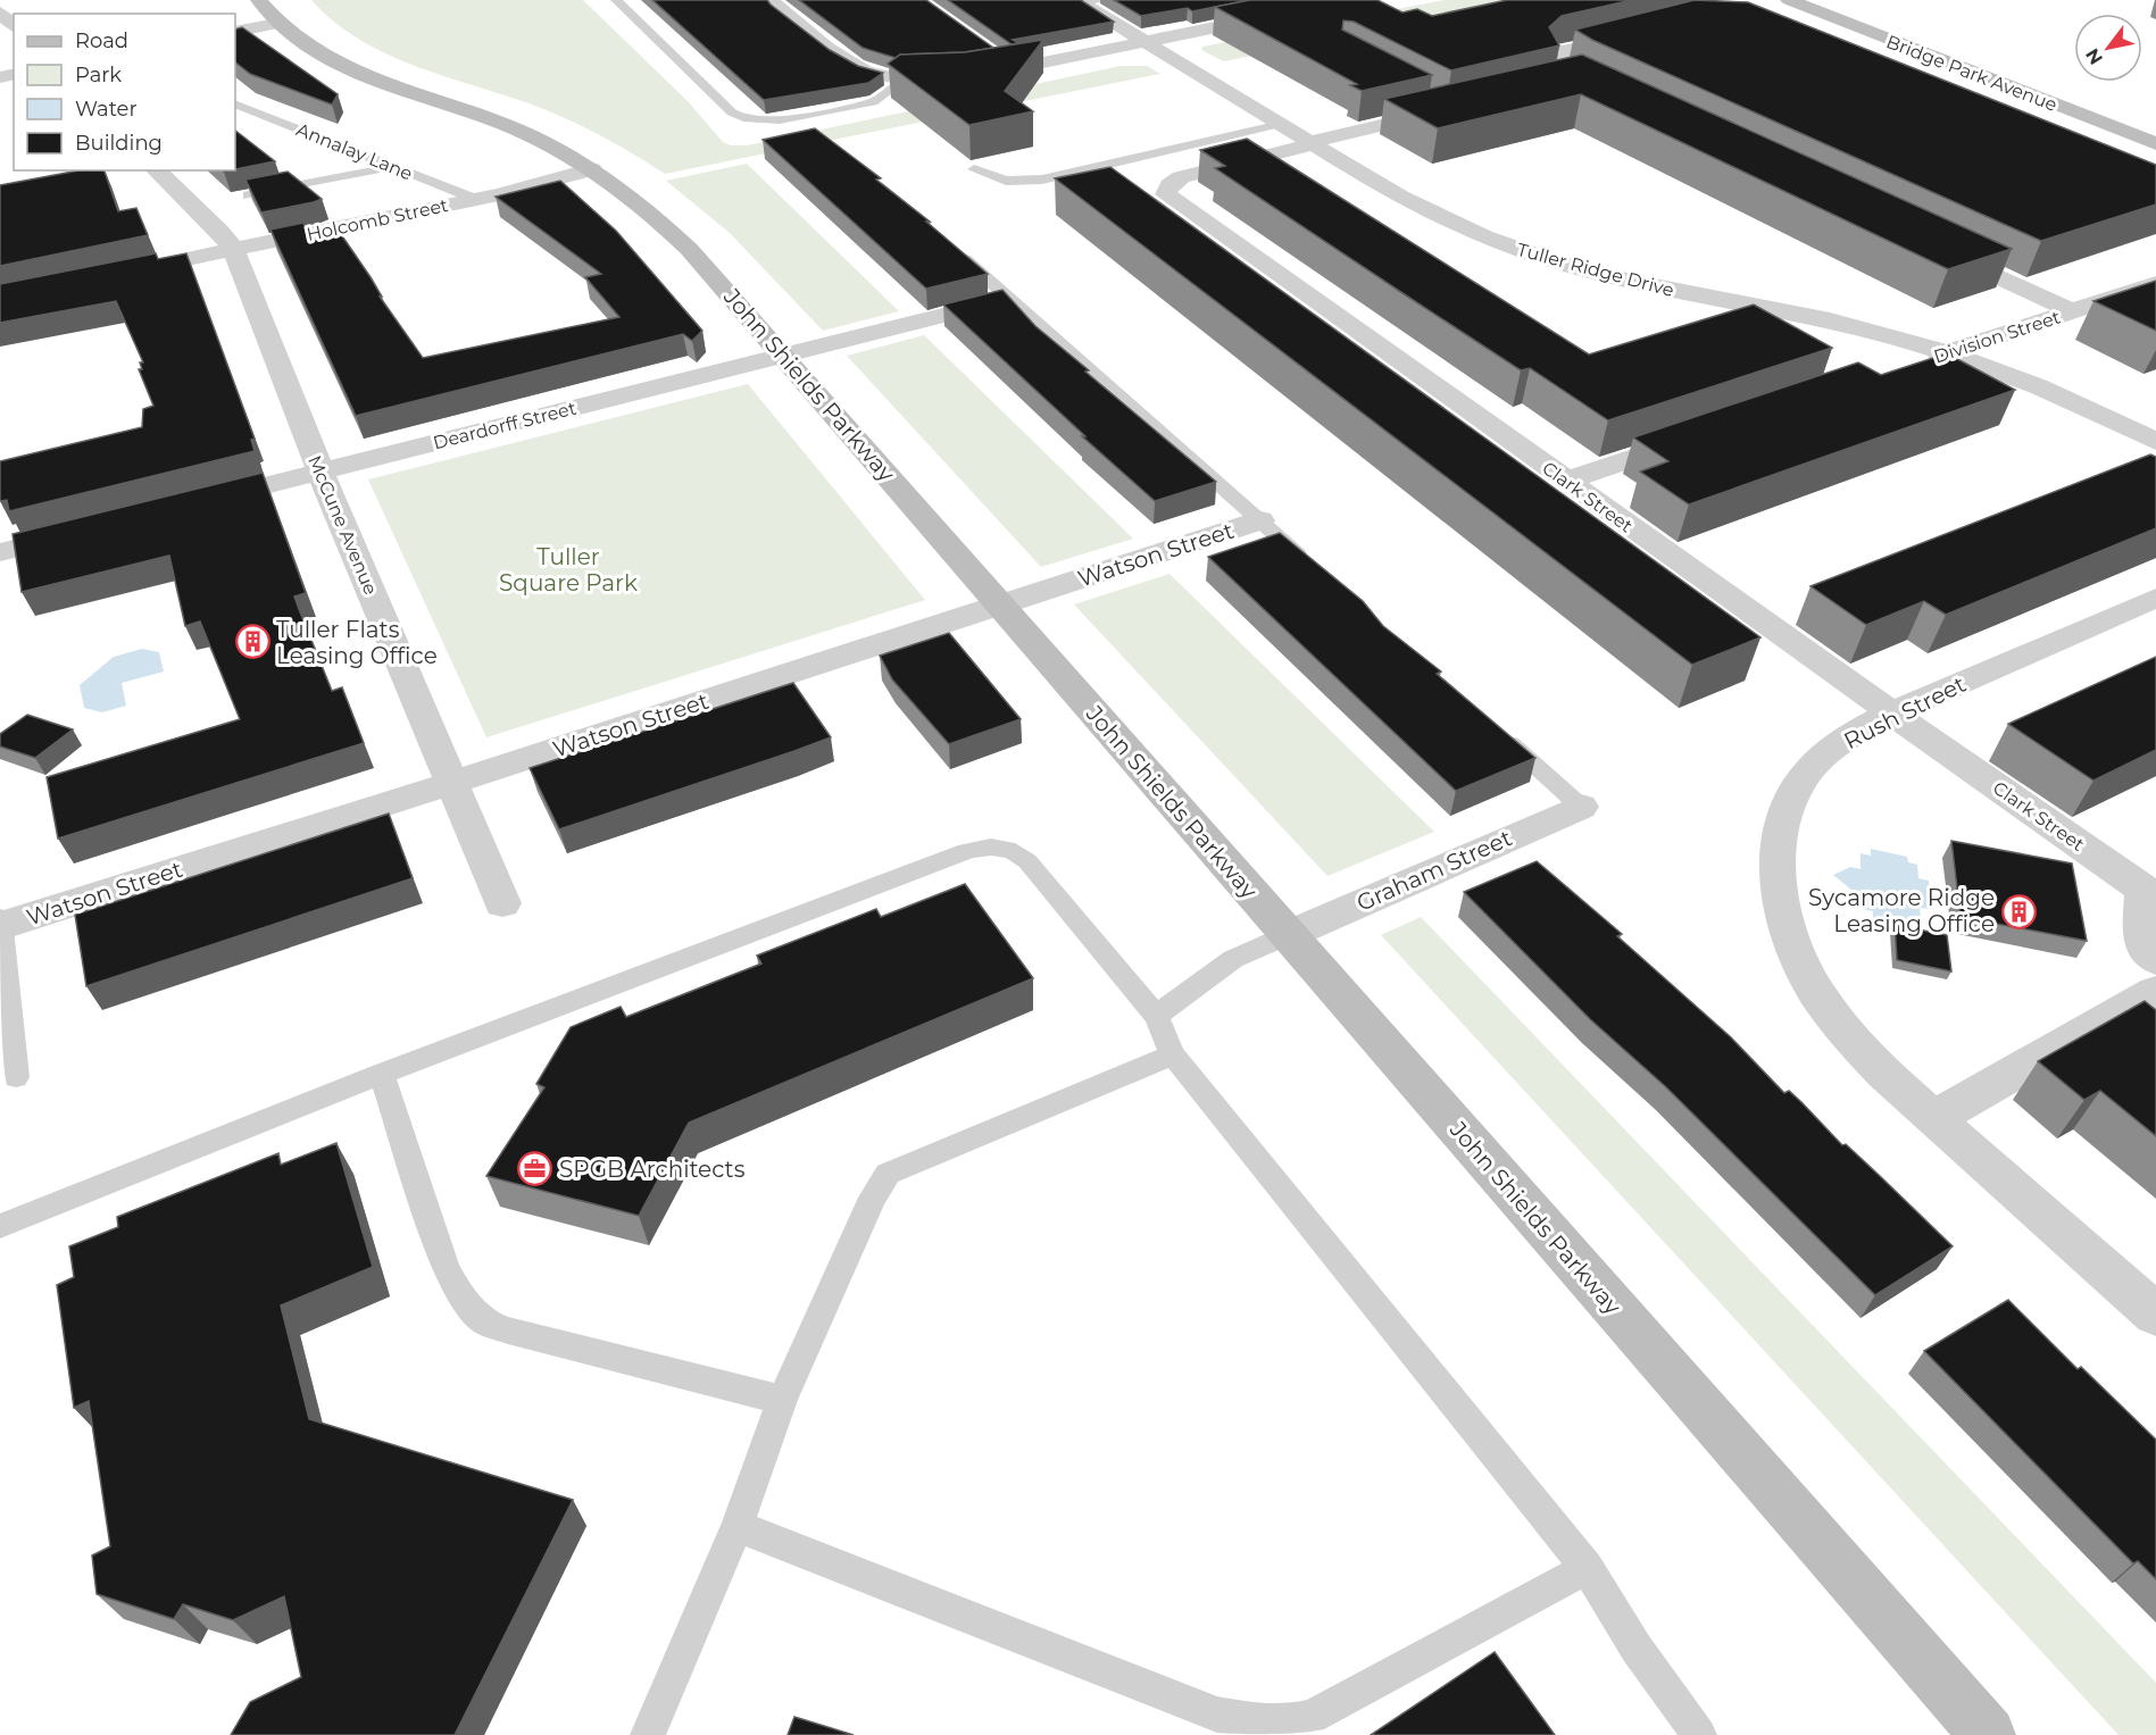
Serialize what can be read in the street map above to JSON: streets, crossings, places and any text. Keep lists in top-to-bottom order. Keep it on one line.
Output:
{"streets":{"street":["Bridge Park Avenue","Holcomb Street","Tuller Ridge Drive","Division Street","John Shields Parkway","Deardorff Street","Clark Street","McCune Avenue","Watson Street","Rush Street","Graham Street"],"lane":["Annalay Lane"]},"crossings":[["Annalay Lane","Holcomb Street"],["Holcomb Street","John Shields Parkway"],["Holcomb Street","McCune Avenue"],["Tuller Ridge Drive","Division Street"],["Tuller Ridge Drive","Clark Street"],["John Shields Parkway","Deardorff Street"],["John Shields Parkway","Watson Street"],["John Shields Parkway","Graham Street"],["Deardorff Street","McCune Avenue"],["Clark Street","Rush Street"],["McCune Avenue","Watson Street"]],"parks":["Tuller Square Park"],"places":{"building":["Tuller Flats Leasing Office","Sycamore Ridge Leasing Office"],"office":["SPGB Architects"]},"legend":["Road","Park","Water","Building"],"north":"bottom left"}
